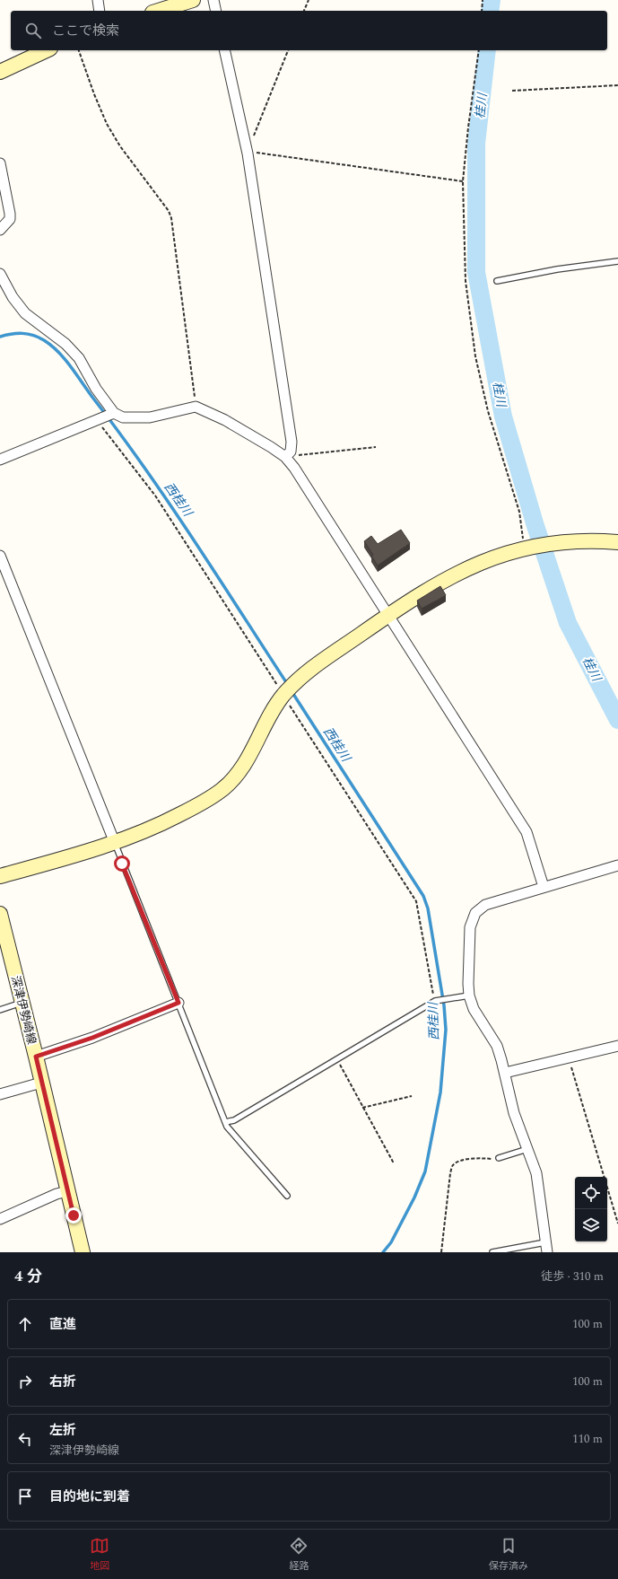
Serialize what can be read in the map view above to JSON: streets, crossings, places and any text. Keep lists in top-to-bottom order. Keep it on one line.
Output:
{"streets":{"street":["深津伊勢崎線"]},"water":["桂川","西桂川"],"page":{"search":"ここで検索","heading":["4 分","徒歩 · 310 m"],"list":[["直進","100 m"],["右折","100 m"],["左折","深津伊勢崎線","110 m"],"目的地に到着"],"nav":["地図","経路","保存済み"]}}
